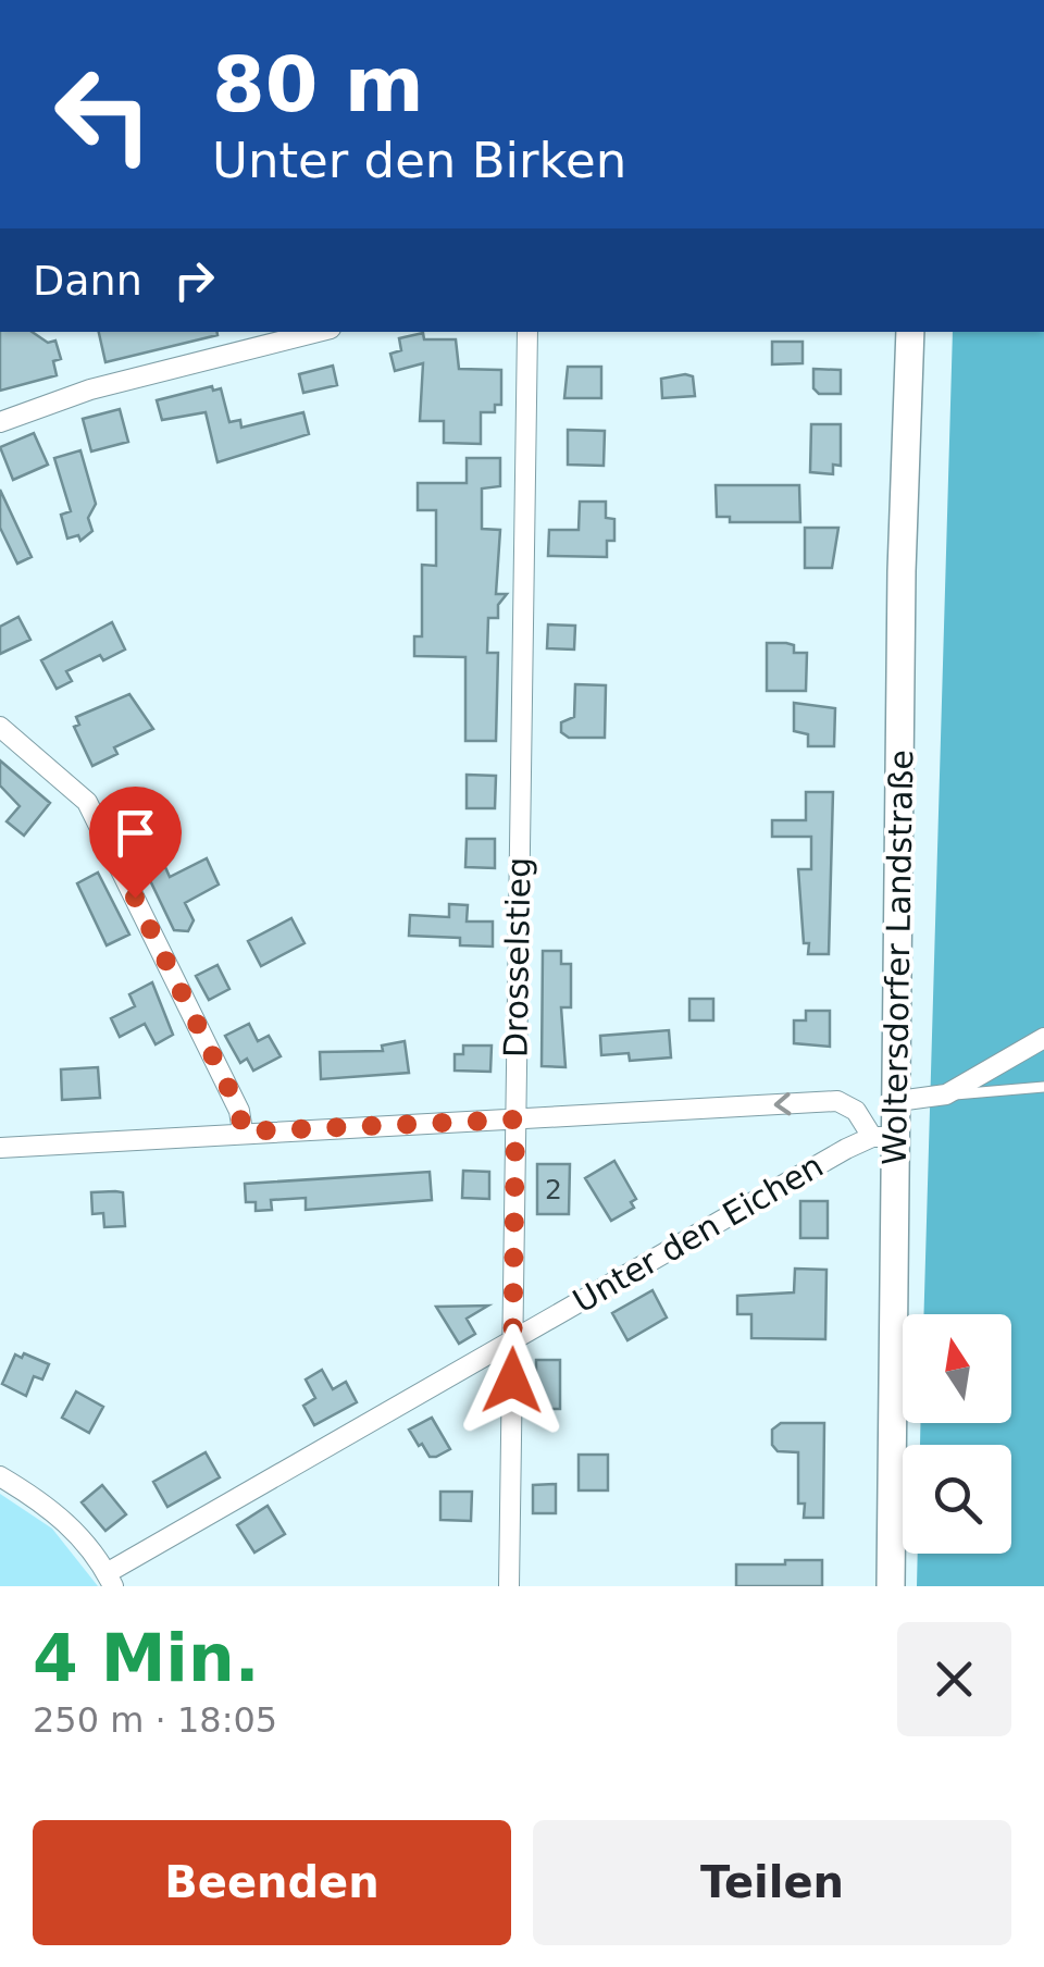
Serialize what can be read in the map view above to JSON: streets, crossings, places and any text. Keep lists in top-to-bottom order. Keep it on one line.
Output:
{"streets":{"main road":["Woltersdorfer Landstraße"],"street":["Drosselstieg","Unter den Eichen"]},"crossings":[["Drosselstieg","Unter den Eichen"],["Woltersdorfer Landstraße","Unter den Eichen"]],"house_numbers":["2"],"north":"top","page":{"turn":["80 m","Unter den Birken"],"then":"Dann","heading":["4 Min.","250 m · 18:05"],"buttons":["Beenden","Teilen"]}}
